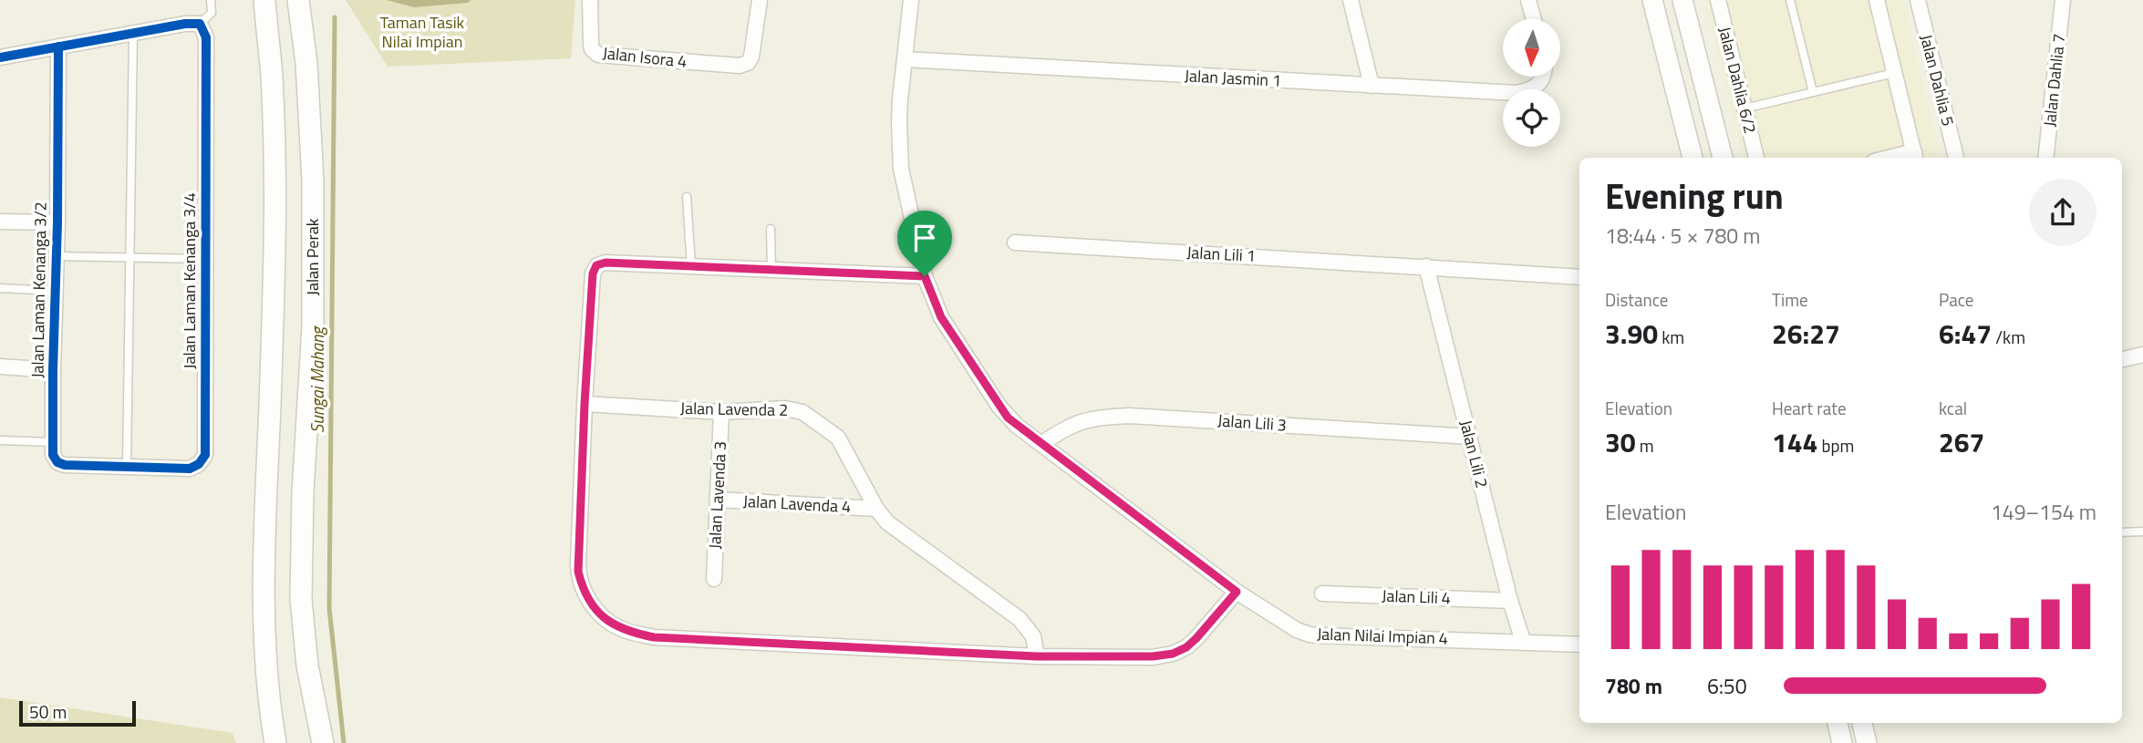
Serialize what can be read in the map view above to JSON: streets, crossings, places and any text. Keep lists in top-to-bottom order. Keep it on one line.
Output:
{"streets":{"main road":["Jalan Perak"],"street":["Jalan Isora 4","Jalan Jasmin 1","Jalan Dahlia 6/2","Jalan Dahlia 5","Jalan Dahlia 7","Jalan Lili 1","Jalan Laman Kenanga 3/4","Jalan Laman Kenanga 3/2","Jalan Lavenda 2","Jalan Lili 3","Jalan Lili 2","Jalan Lavenda 3","Jalan Lavenda 4","Jalan Lili 4","Jalan Nilai Impian 4"]},"crossings":[["Jalan Jasmin 1","Jalan Nilai Impian 4"],["Jalan Lili 1","Jalan Lili 2"],["Jalan Lavenda 2","Jalan Lavenda 3"],["Jalan Lavenda 2","Jalan Lavenda 4"],["Jalan Lili 3","Jalan Lili 2"],["Jalan Lili 3","Jalan Nilai Impian 4"],["Jalan Lili 2","Jalan Lili 4"],["Jalan Lili 2","Jalan Nilai Impian 4"],["Jalan Lavenda 3","Jalan Lavenda 4"]],"water":["Sungai Mahang"],"parks":["Taman Tasik Nilai Impian"],"scale_bar":"50 m","north":"bottom","page":{"heading":["Evening run","18:44 · 5 × 780 m"],"stats":[["Distance","3.90 km"],["Time","26:27"],["Pace","6:47 /km"],["Elevation","30 m"],["Heart rate","144 bpm"],["kcal","267"]],"chart":["Elevation","149–154 m"],"list":[{"name":"780 m","note":"6:50"}],"scale":"50 m"}}
